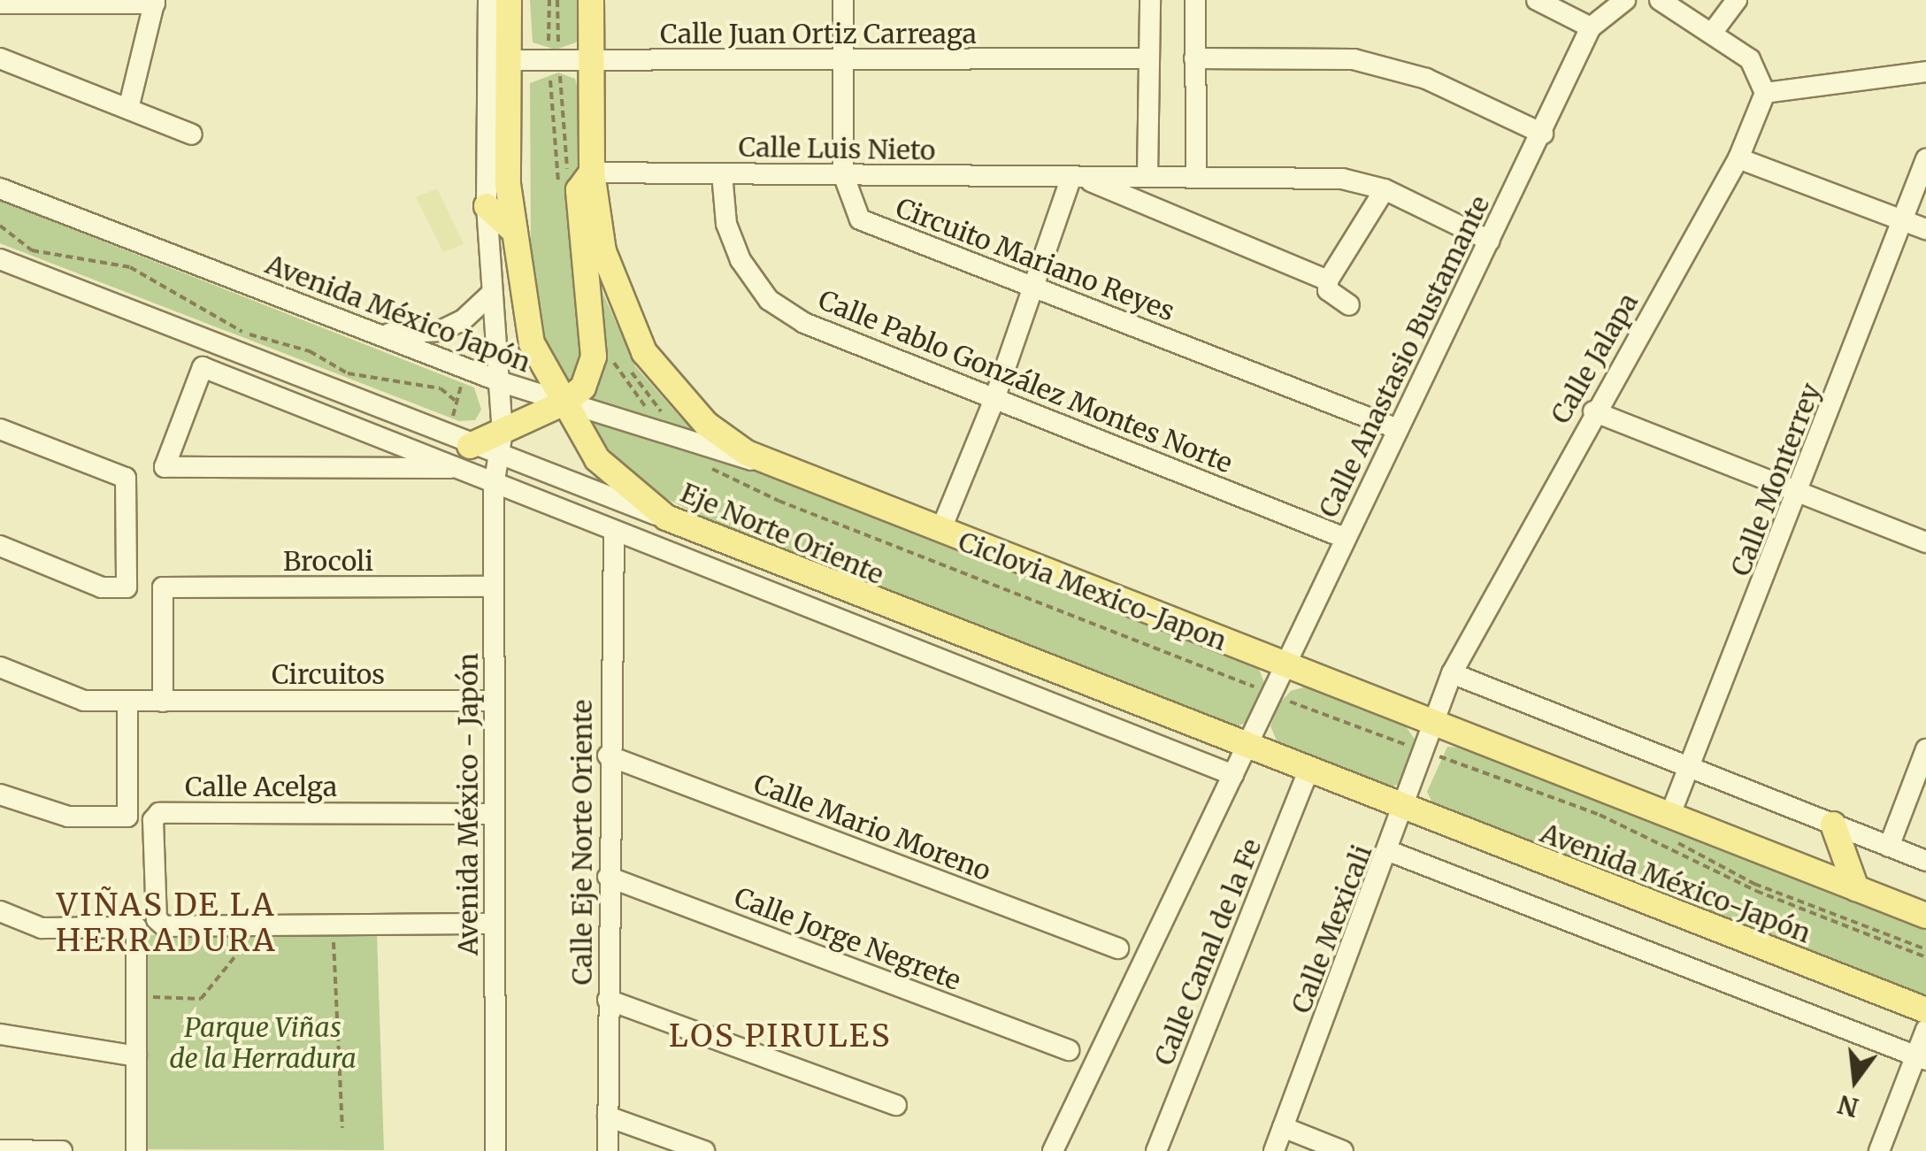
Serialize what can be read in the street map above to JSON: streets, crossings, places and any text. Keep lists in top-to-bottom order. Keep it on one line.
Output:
{"streets":{"main road":["Eje Norte Oriente","Avenida México-Japón"],"street":["Calle Juan Ortiz Carreaga","Calle Luis Nieto","Circuito Mariano Reyes","Avenida México Japón","Calle Anastasio Bustamante","Calle Jalapa","Calle Pablo González Montes Norte","Calle Monterrey","Brocoli","Circuitos","Calle Acelga","Avenida México - Japón","Calle Mario Moreno","Calle Eje Norte Oriente","Calle Mexicali","Calle Jorge Negrete","Calle Canal de la Fe"]},"crossings":[["Calle Juan Ortiz Carreaga","Circuito Mariano Reyes"],["Calle Juan Ortiz Carreaga","Eje Norte Oriente"],["Calle Juan Ortiz Carreaga","Avenida México - Japón"],["Calle Luis Nieto","Circuito Mariano Reyes"],["Calle Luis Nieto","Calle Anastasio Bustamante"],["Calle Luis Nieto","Calle Pablo González Montes Norte"],["Circuito Mariano Reyes","Calle Anastasio Bustamante"],["Avenida México Japón","Eje Norte Oriente"],["Avenida México Japón","Avenida México - Japón"],["Calle Anastasio Bustamante","Calle Pablo González Montes Norte"],["Calle Anastasio Bustamante","Eje Norte Oriente"],["Calle Jalapa","Calle Mexicali"],["Eje Norte Oriente","Avenida México - Japón"],["Eje Norte Oriente","Avenida México-Japón"],["Eje Norte Oriente","Calle Mexicali"],["Eje Norte Oriente","Calle Canal de la Fe"],["Brocoli","Circuitos"],["Brocoli","Avenida México - Japón"],["Circuitos","Avenida México - Japón"],["Calle Acelga","Avenida México - Japón"],["Calle Mario Moreno","Calle Eje Norte Oriente"],["Calle Eje Norte Oriente","Calle Jorge Negrete"],["Avenida México-Japón","Calle Mexicali"]],"districts":["VIÑAS DE LA HERRADURA","LOS PIRULES"],"parks":["Parque Viñas de la Herradura"],"north":"bottom"}
